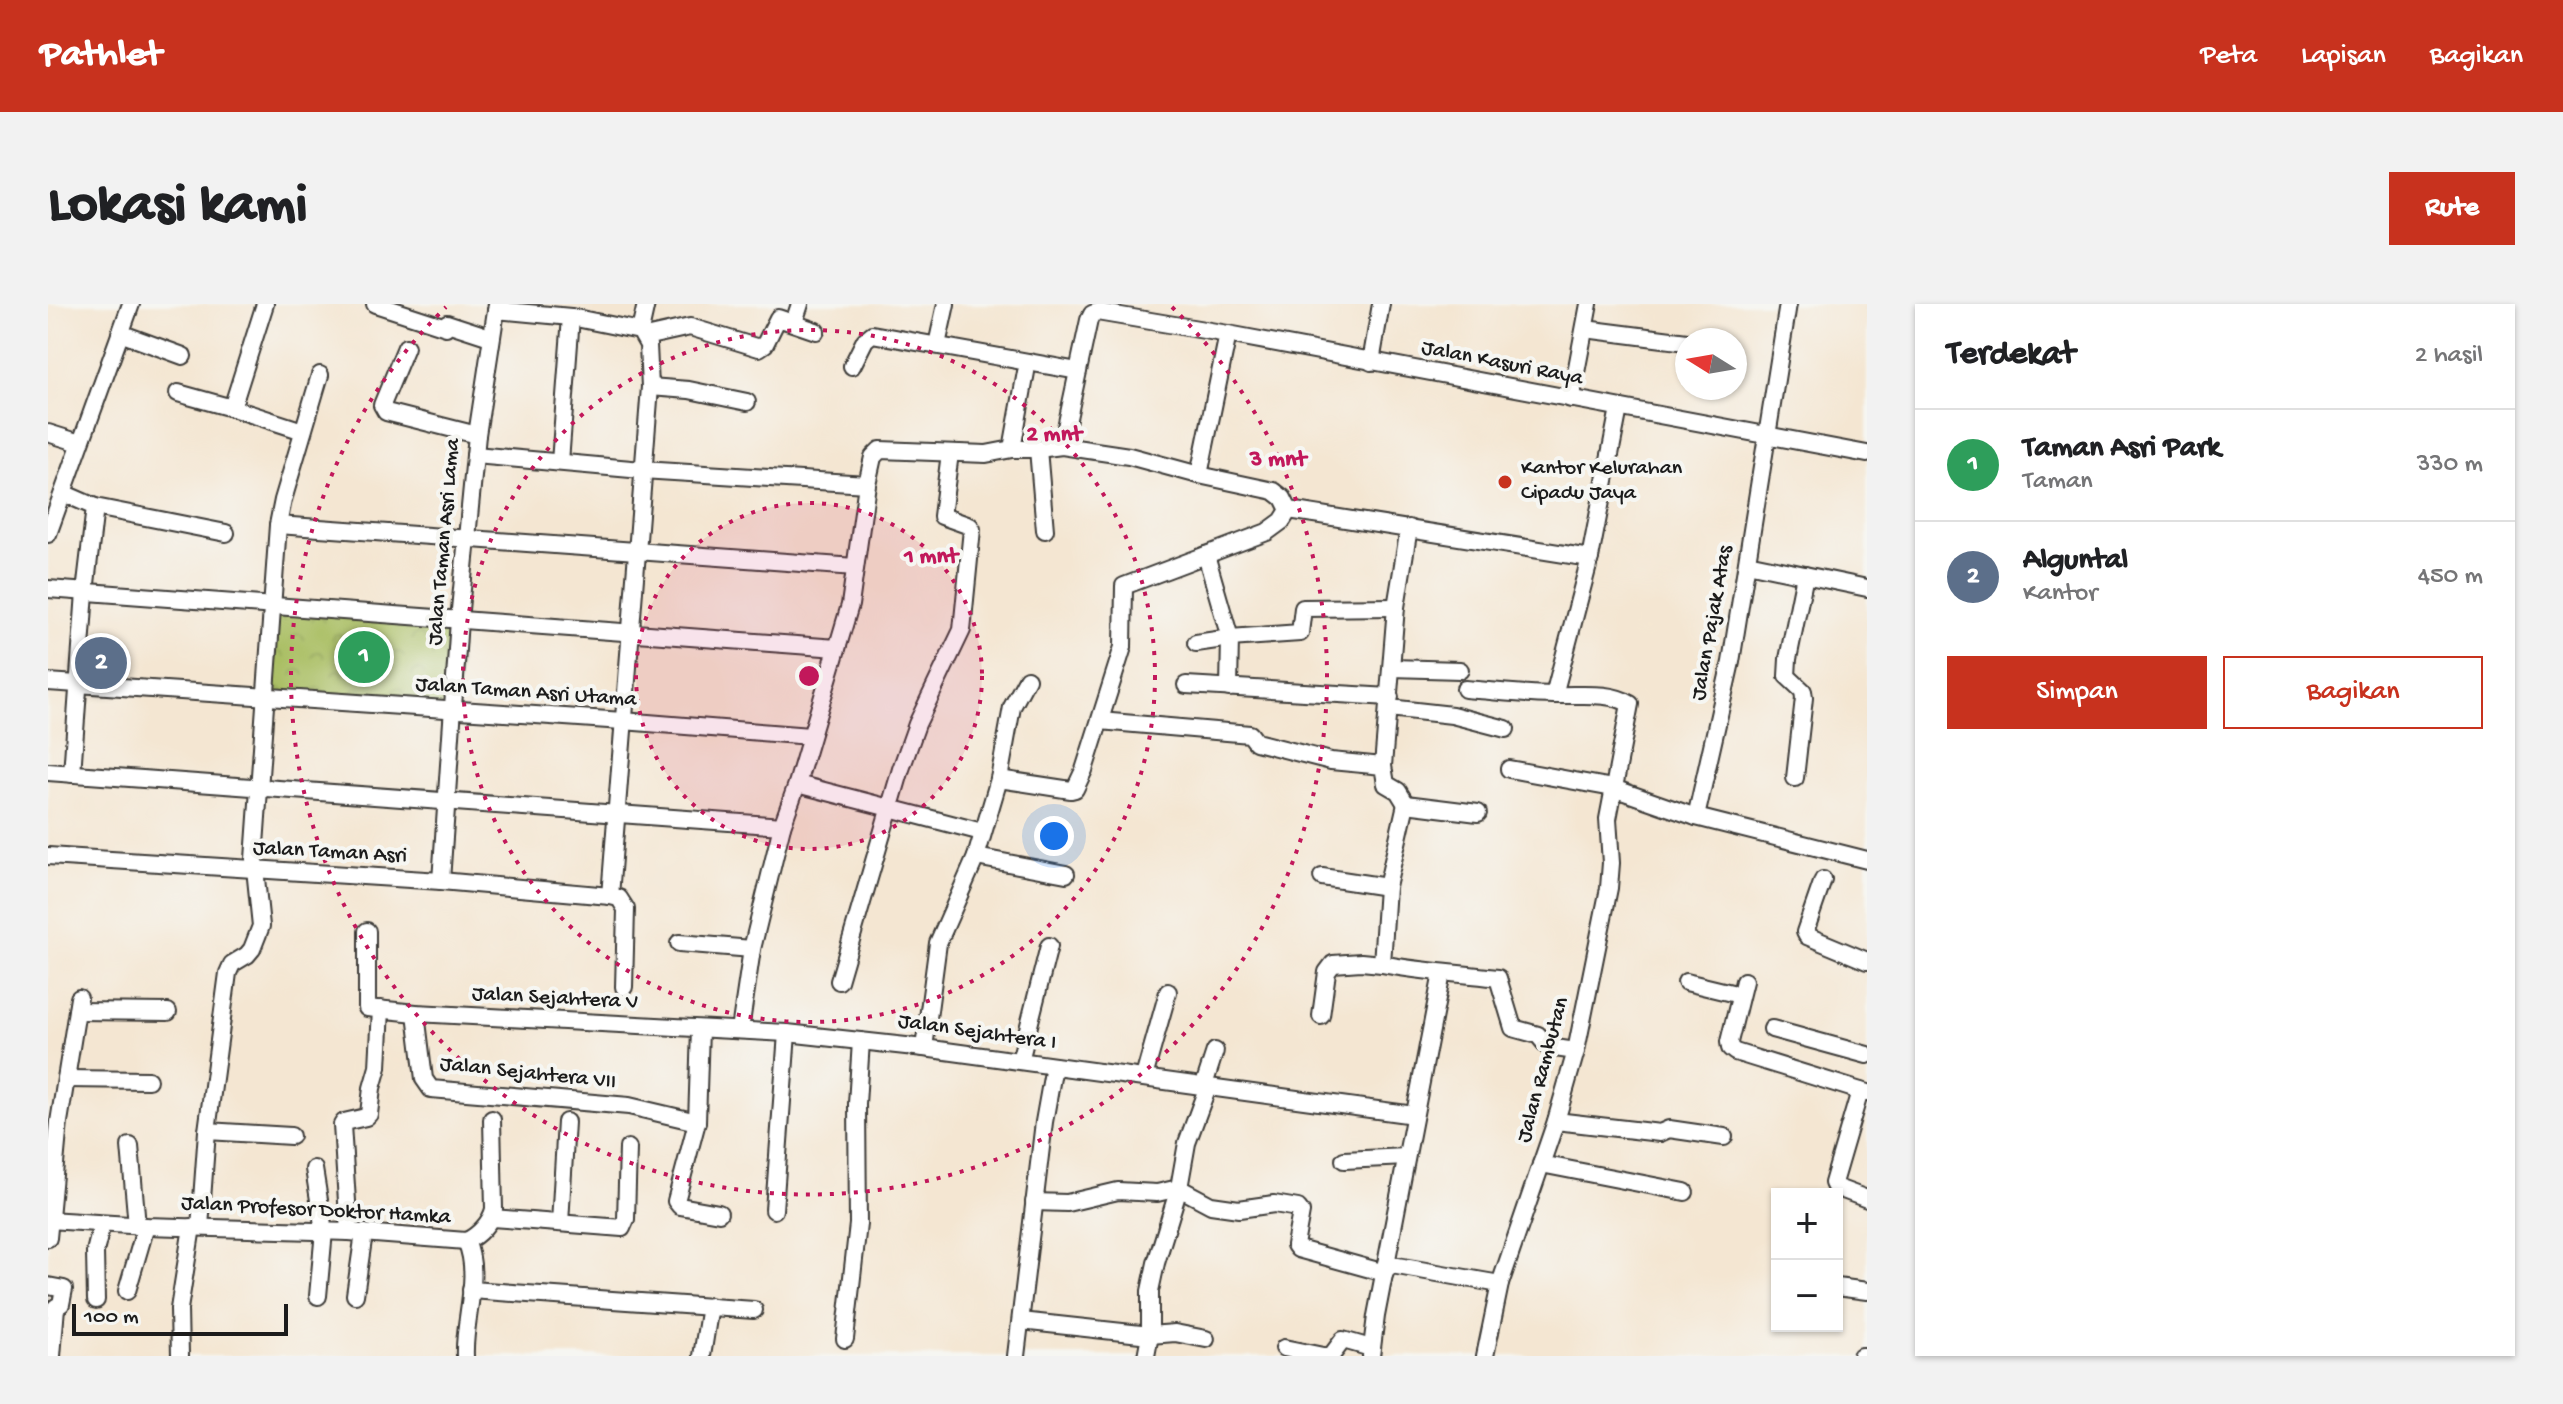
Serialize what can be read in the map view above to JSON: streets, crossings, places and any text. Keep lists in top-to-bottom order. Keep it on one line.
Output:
{"streets":{"street":["Jalan Kasuri Raya","Jalan Taman Asri Lama","Jalan Pajak Atas","Jalan Taman Asri Utama","Jalan Taman Asri","Jalan Sejahtera V","Jalan Sejahtera I","Jalan Rambutan","Jalan Sejahtera VII","Jalan Profesor Doktor Hamka"]},"crossings":[["Jalan Kasuri Raya","Jalan Pajak Atas"],["Jalan Taman Asri Lama","Jalan Taman Asri Utama"],["Jalan Taman Asri Lama","Jalan Taman Asri"],["Jalan Sejahtera V","Jalan Sejahtera I"],["Jalan Sejahtera V","Jalan Sejahtera VII"]],"places":["Kantor Kelurahan Cipadu Jaya"],"scale_bar":"100 m","north":"left","page":{"header":"Pathlet","nav":["Peta","Lapisan","Bagikan"],"buttons":["Rute",["Simpan","Bagikan"]],"title":"Lokasi kami","heading":["Terdekat","2 hasil"],"list":[{"mark":"1","name":"Taman Asri Park","note":"Taman","value":"330 m"},{"mark":"2","name":"Alguntal","note":"Kantor","value":"450 m"}],"pins":["1","2"],"map_buttons":["+","−"],"scale":"100 m"},"rings":["2 mnt","3 mnt","1 mnt"]}
